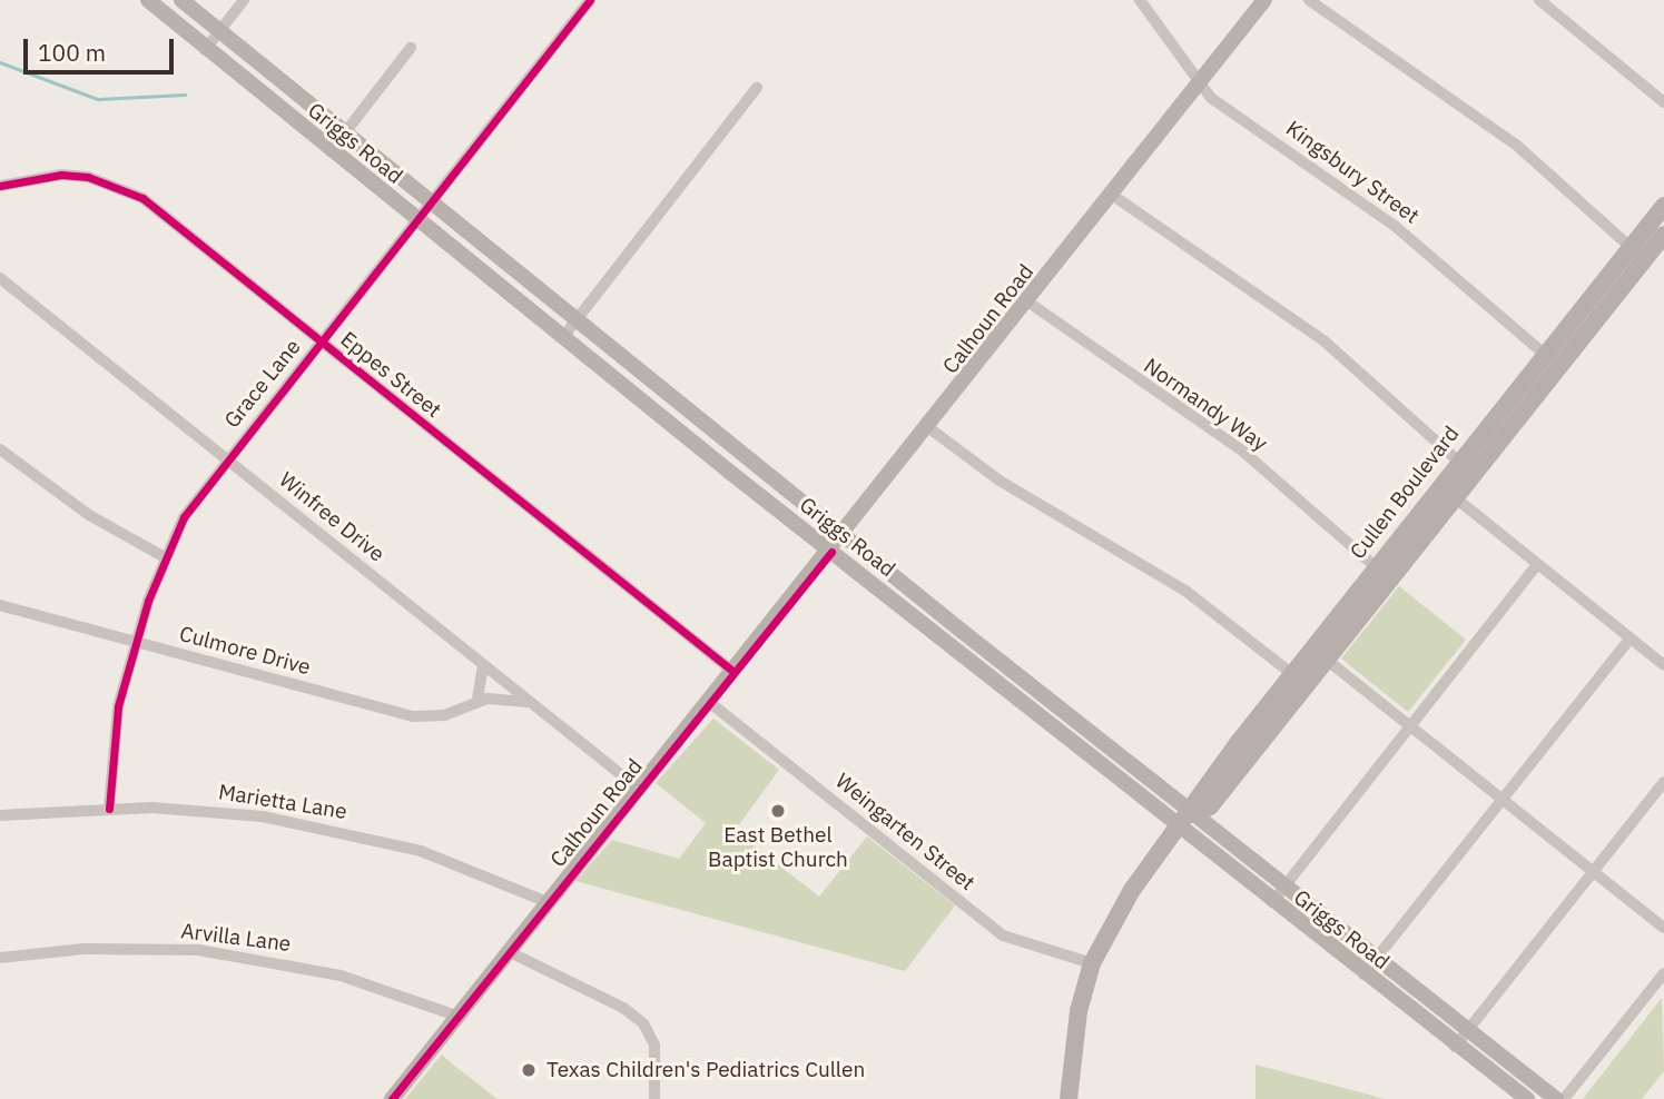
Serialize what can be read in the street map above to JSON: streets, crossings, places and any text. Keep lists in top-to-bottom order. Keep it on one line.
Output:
{"streets":{"main road":["Griggs Road","Calhoun Road","Cullen Boulevard"],"street":["Kingsbury Street","Eppes Street","Grace Lane","Normandy Way","Winfree Drive","Culmore Drive","Marietta Lane","Weingarten Street","Arvilla Lane"]},"crossings":[["Griggs Road","Calhoun Road"],["Griggs Road","Grace Lane"],["Griggs Road","Cullen Boulevard"],["Kingsbury Street","Calhoun Road"],["Kingsbury Street","Cullen Boulevard"],["Calhoun Road","Eppes Street"],["Calhoun Road","Normandy Way"],["Calhoun Road","Winfree Drive"],["Calhoun Road","Marietta Lane"],["Calhoun Road","Weingarten Street"],["Calhoun Road","Arvilla Lane"],["Eppes Street","Grace Lane"],["Grace Lane","Winfree Drive"],["Grace Lane","Culmore Drive"],["Grace Lane","Marietta Lane"],["Normandy Way","Cullen Boulevard"],["Cullen Boulevard","Weingarten Street"],["Winfree Drive","Culmore Drive"]],"places":["East Bethel Baptist Church","Texas Children's Pediatrics Cullen"],"scale_bar":"100 m"}
